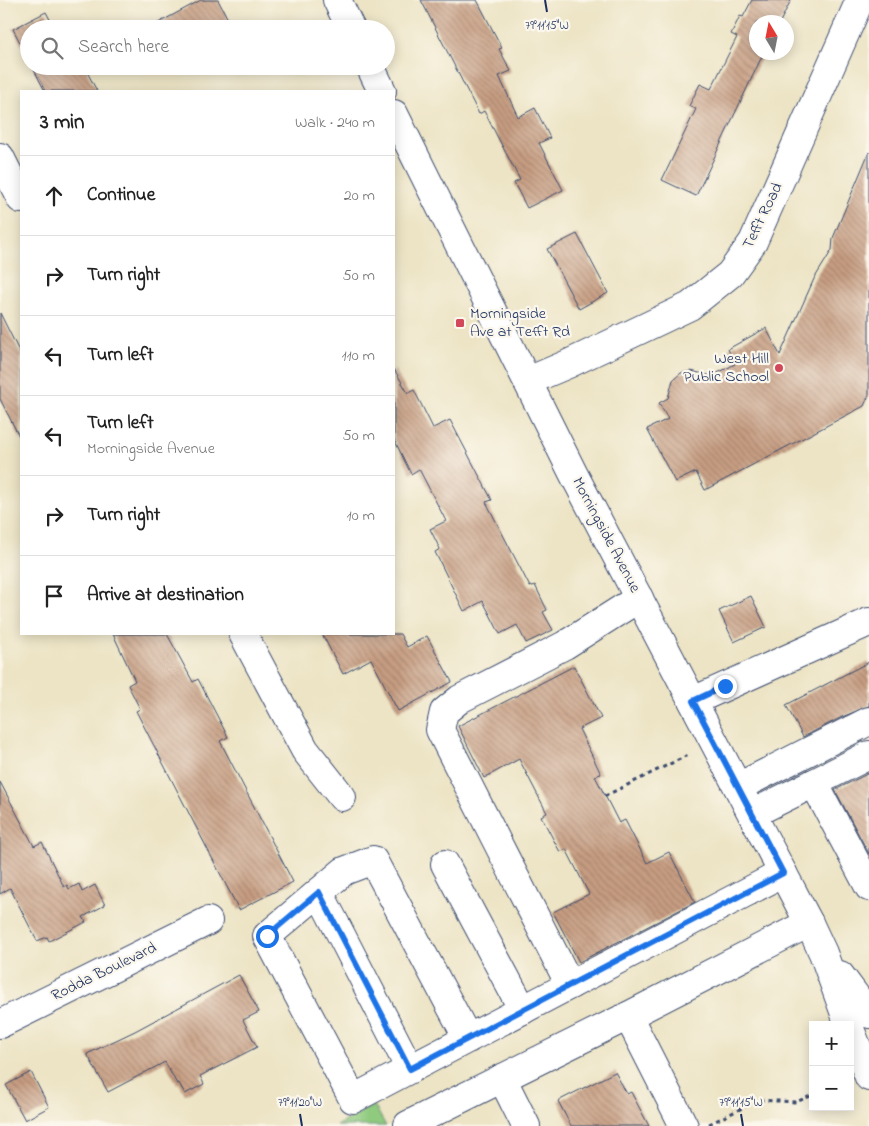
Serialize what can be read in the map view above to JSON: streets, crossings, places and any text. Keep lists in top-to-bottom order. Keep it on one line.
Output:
{"streets":{"main road":["Tefft Road","Morningside Avenue","Rodda Boulevard"]},"crossings":[["Tefft Road","Morningside Avenue"]],"places":{"transit":["Morningside Ave at Tefft Rd"],"other":["West Hill Public School"]},"north":"top","page":{"search":"Search here","heading":["3 min","Walk · 240 m"],"list":[["Continue","20 m"],["Turn right","50 m"],["Turn left","110 m"],["Turn left","Morningside Avenue","50 m"],["Turn right","10 m"],"Arrive at destination"],"map_buttons":["+","−"]},"coordinates":["79°11'15\"W","79°11'20\"W"]}
